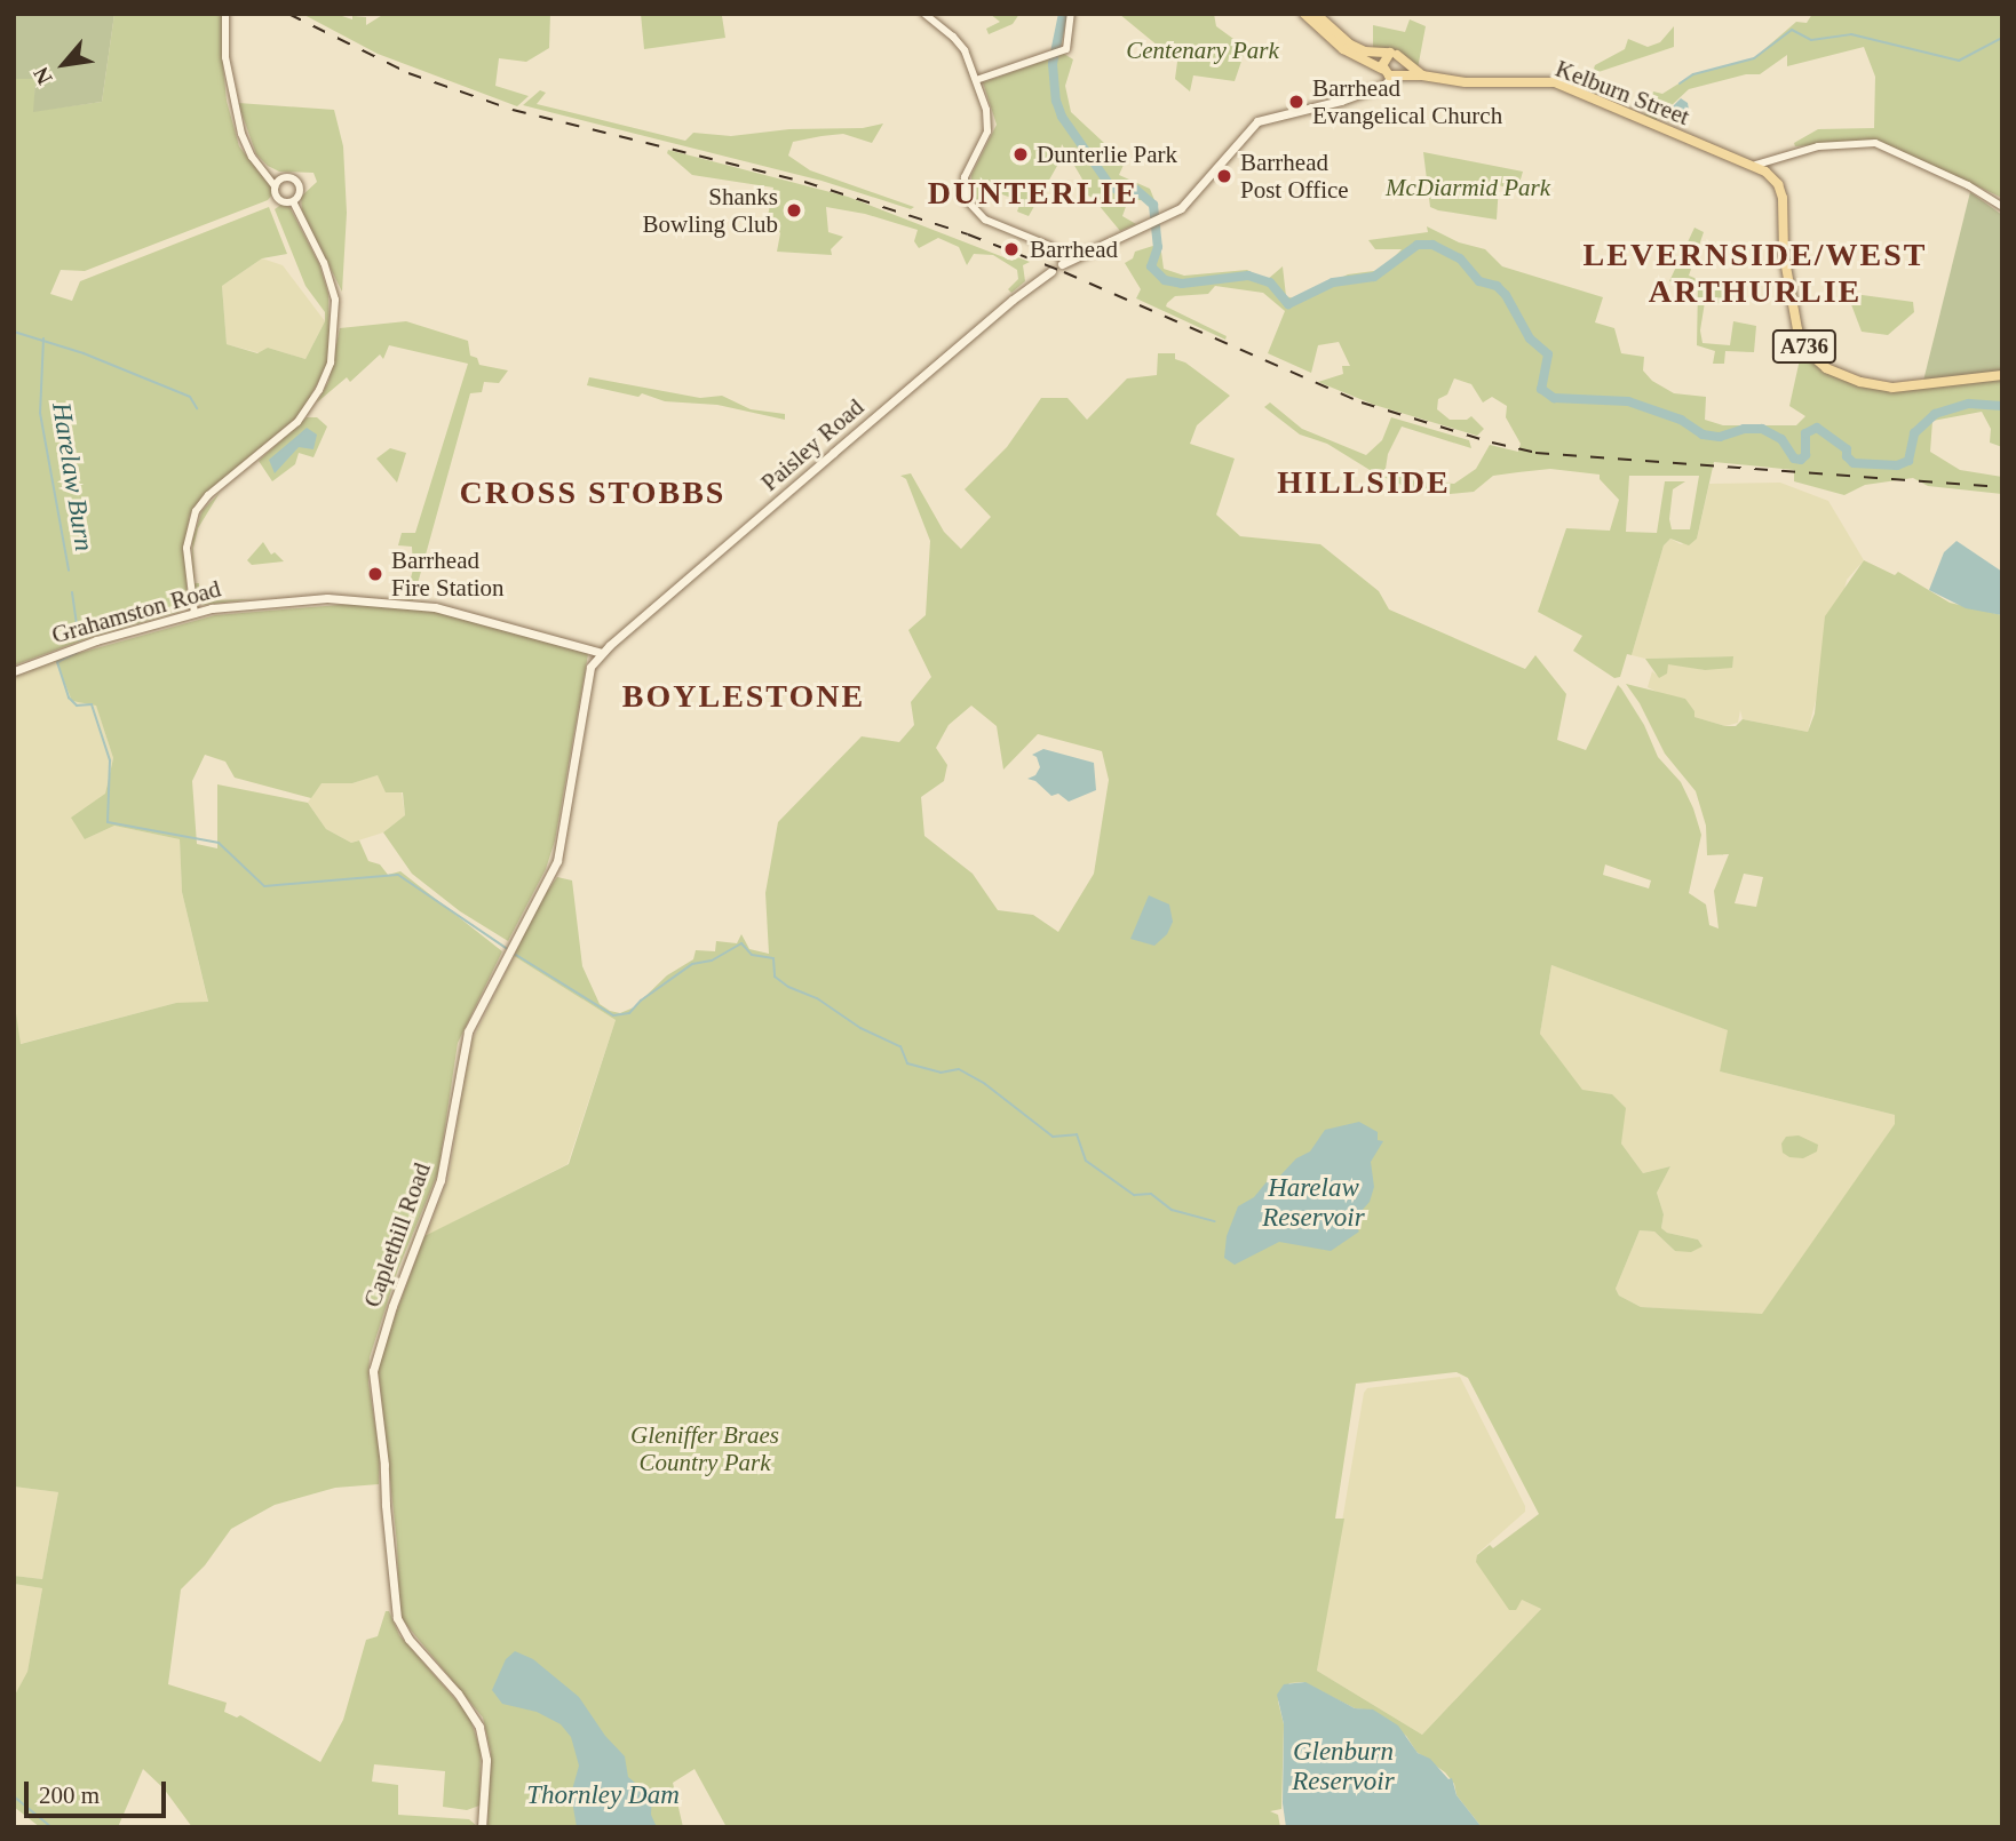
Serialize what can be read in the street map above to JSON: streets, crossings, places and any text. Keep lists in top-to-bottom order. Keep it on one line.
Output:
{"streets":{"main road":["Kelburn Street","A736","Paisley Road","Grahamston Road","Caplethill Road"]},"crossings":[["Kelburn Street","A736"],["Paisley Road","Grahamston Road"],["Paisley Road","Caplethill Road"],["Grahamston Road","Caplethill Road"]],"districts":["DUNTERLIE","LEVERNSIDE/WEST ARTHURLIE","HILLSIDE","CROSS STOBBS","BOYLESTONE"],"water":["Harelaw Burn","Harelaw Reservoir","Glenburn Reservoir","Thornley Dam"],"parks":["Centenary Park","McDiarmid Park","Gleniffer Braes Country Park"],"places":["Barrhead Evangelical Church","Dunterlie Park","Barrhead Post Office","Shanks Bowling Club","Barrhead","Barrhead Fire Station"],"scale_bar":"200 m","north":"bottom left"}
